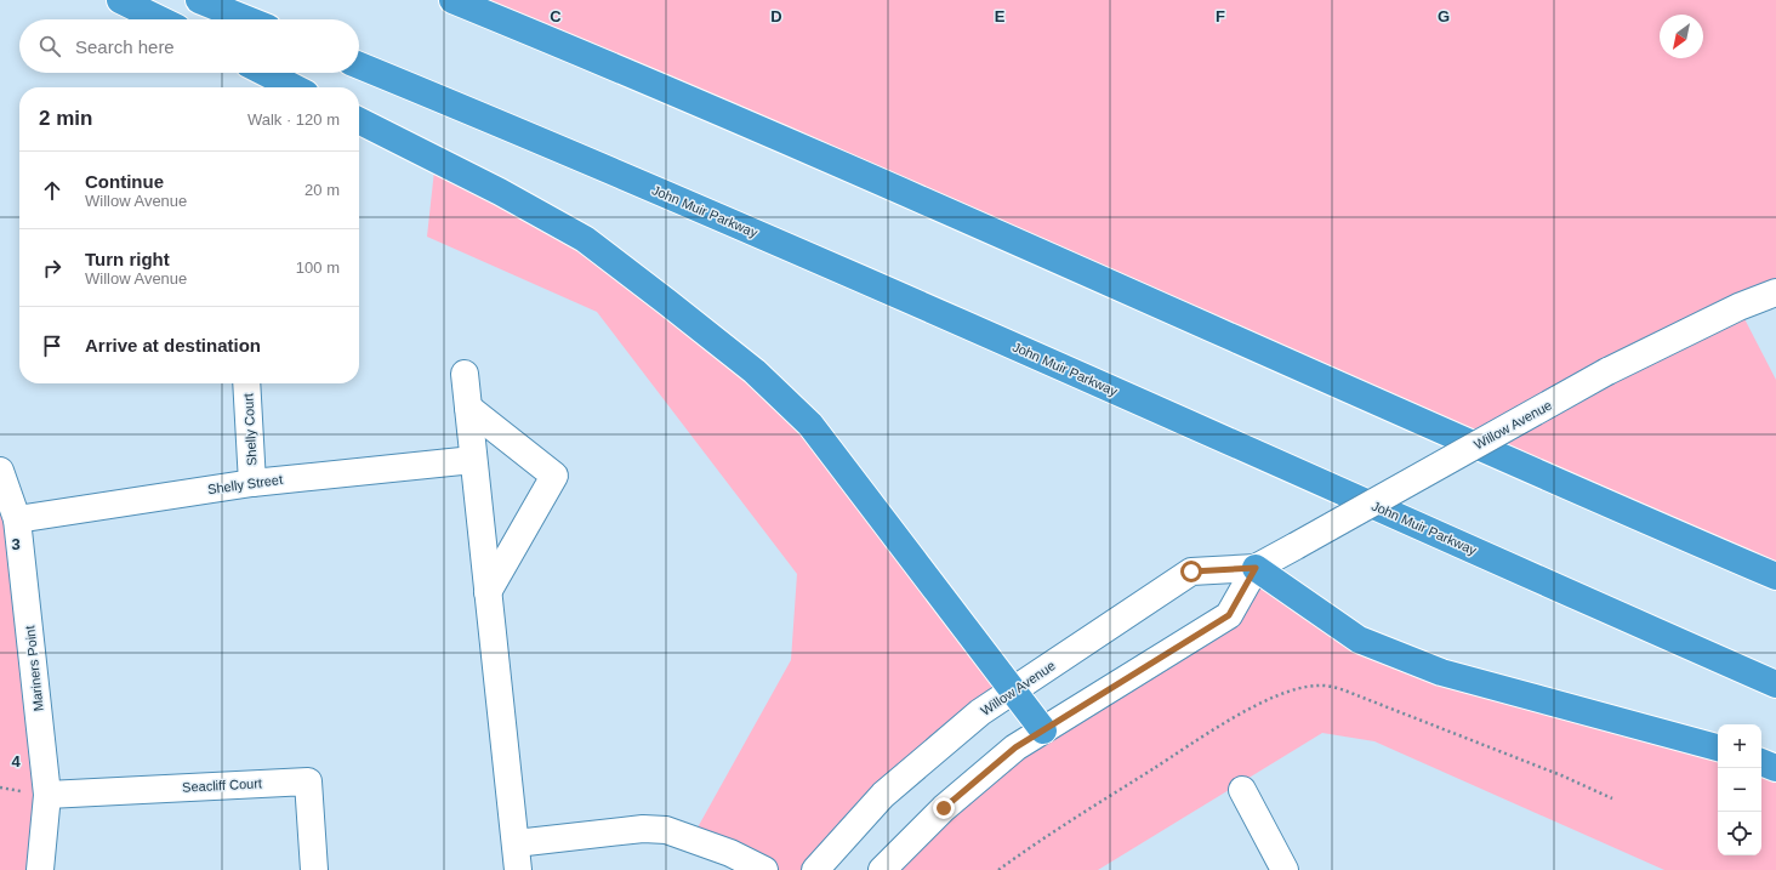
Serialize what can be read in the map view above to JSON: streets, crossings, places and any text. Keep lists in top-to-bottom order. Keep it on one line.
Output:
{"streets":{"highway":["John Muir Parkway"],"street":["Willow Avenue","Shelly Court","Shelly Street","Mariners Point","Seacliff Court"]},"crossings":[["Shelly Court","Shelly Street"],["Shelly Street","Mariners Point"],["Mariners Point","Seacliff Court"]],"north":"bottom left","page":{"search":"Search here","heading":["2 min","Walk · 120 m"],"list":[["Continue","Willow Avenue","20 m"],["Turn right","Willow Avenue","100 m"],"Arrive at destination"],"map_buttons":["+","−"]},"grid":{"columns":["C","D","E","F","G"],"rows":["3","4"]}}
